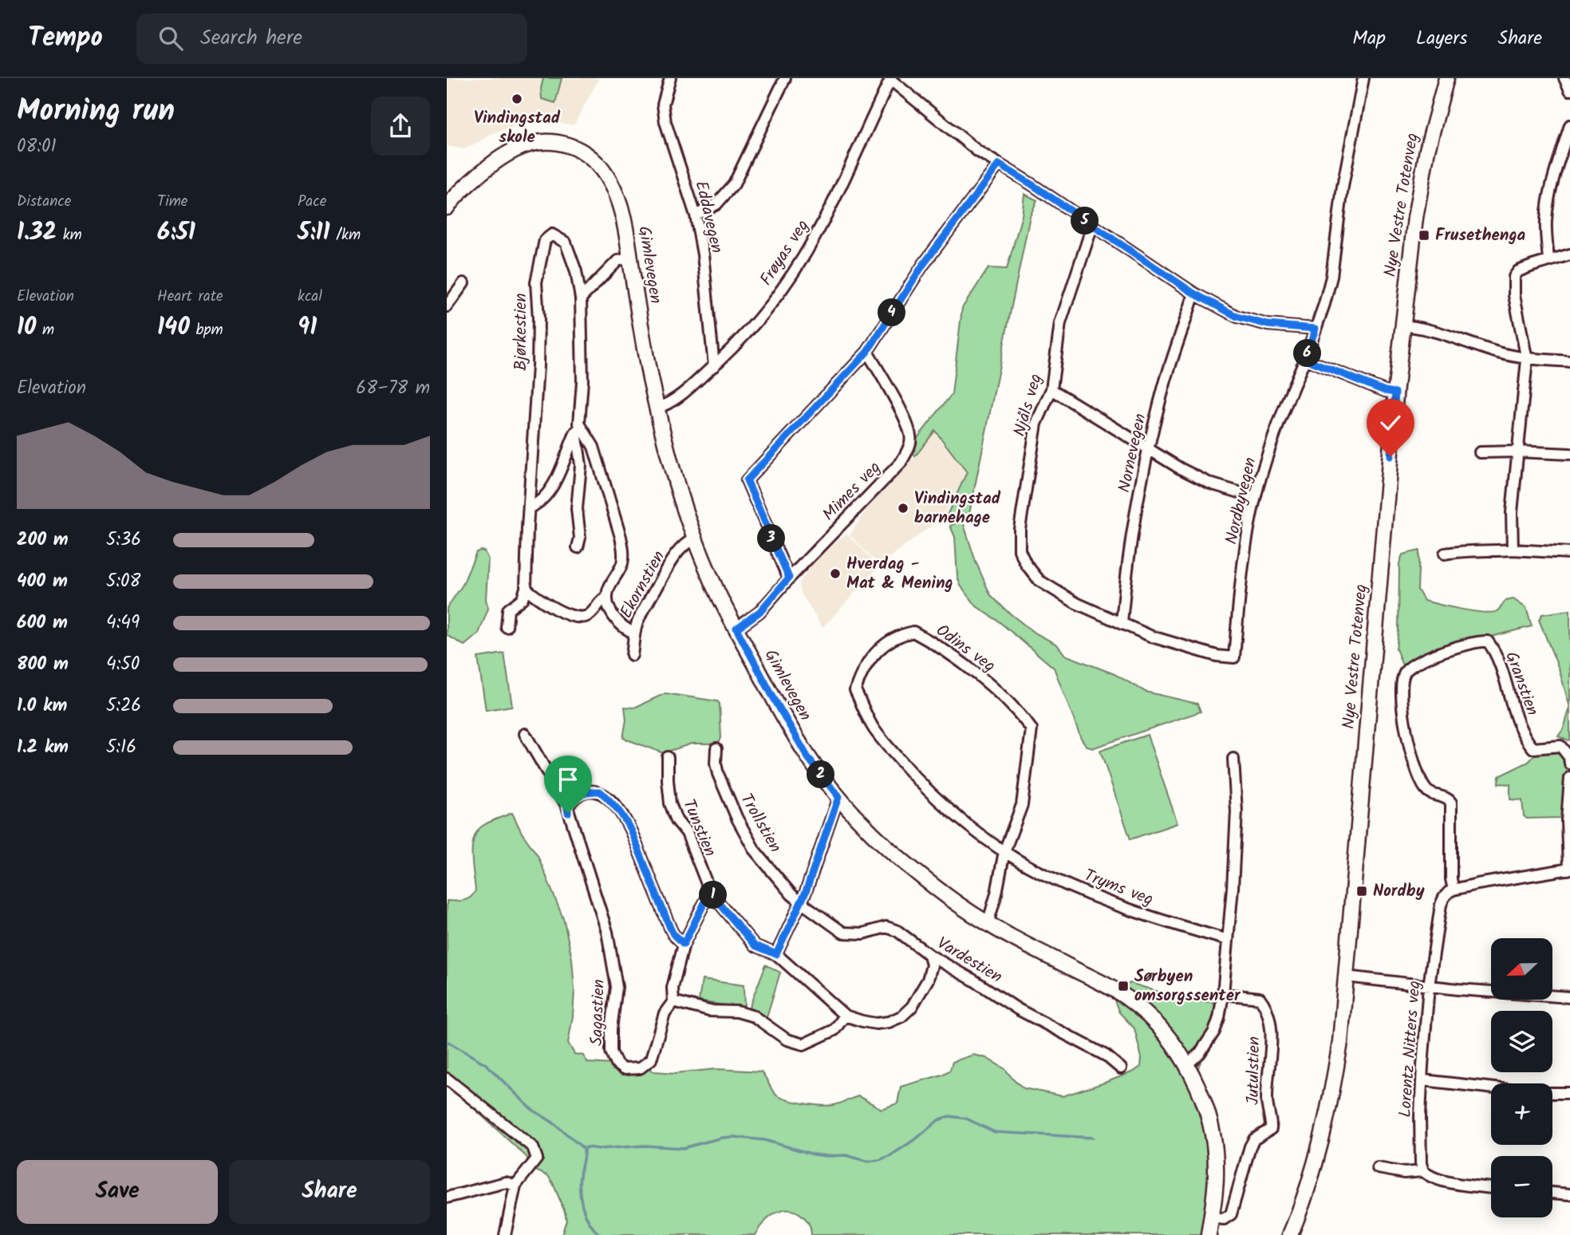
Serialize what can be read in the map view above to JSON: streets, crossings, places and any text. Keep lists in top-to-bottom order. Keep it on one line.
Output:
{"streets":{"street":["Nye Vestre Totenveg","Eddavegen","Frøyas veg","Gimlevegen","Bjørkestien","Njåls veg","Nornevegen","Mimes veg","Nordbyvegen","Ekornstien","Odins veg","Granstien","Trollstien","Tunstien","Tryms veg","Vardestien","Sagastien","Lorentz Nitters veg","Jutulstien"]},"crossings":[["Eddavegen","Frøyas veg"],["Frøyas veg","Gimlevegen"],["Gimlevegen","Mimes veg"],["Gimlevegen","Ekornstien"],["Gimlevegen","Odins veg"],["Gimlevegen","Jutulstien"],["Njåls veg","Nornevegen"],["Njåls veg","Nordbyvegen"],["Odins veg","Tryms veg"],["Granstien","Lorentz Nitters veg"],["Trollstien","Vardestien"],["Tunstien","Vardestien"],["Tunstien","Sagastien"]],"places":{"other":["Vindingstad skole","Vindingstad barnehage","Hverdag - Mat & Mening"],"transit":["Frusethenga","Nordby","Sørbyen omsorgssenter"]},"north":"left","page":{"header":"Tempo","search":"Search here","nav":["Map","Layers","Share"],"heading":["Morning run","08:01"],"stats":[["Distance","1.32 km"],["Time","6:51"],["Pace","5:11 /km"],["Elevation","10 m"],["Heart rate","140 bpm"],["kcal","91"]],"pins":["5","4","6","3","2","1"],"chart":["Elevation","68–78 m"],"list":[{"name":"200 m","note":"5:36"},{"name":"400 m","note":"5:08"},{"name":"600 m","note":"4:49"},{"name":"800 m","note":"4:50"},{"name":"1.0 km","note":"5:26"},{"name":"1.2 km","note":"5:16"}],"map_buttons":["+","−"],"buttons":["Save","Share"]}}
